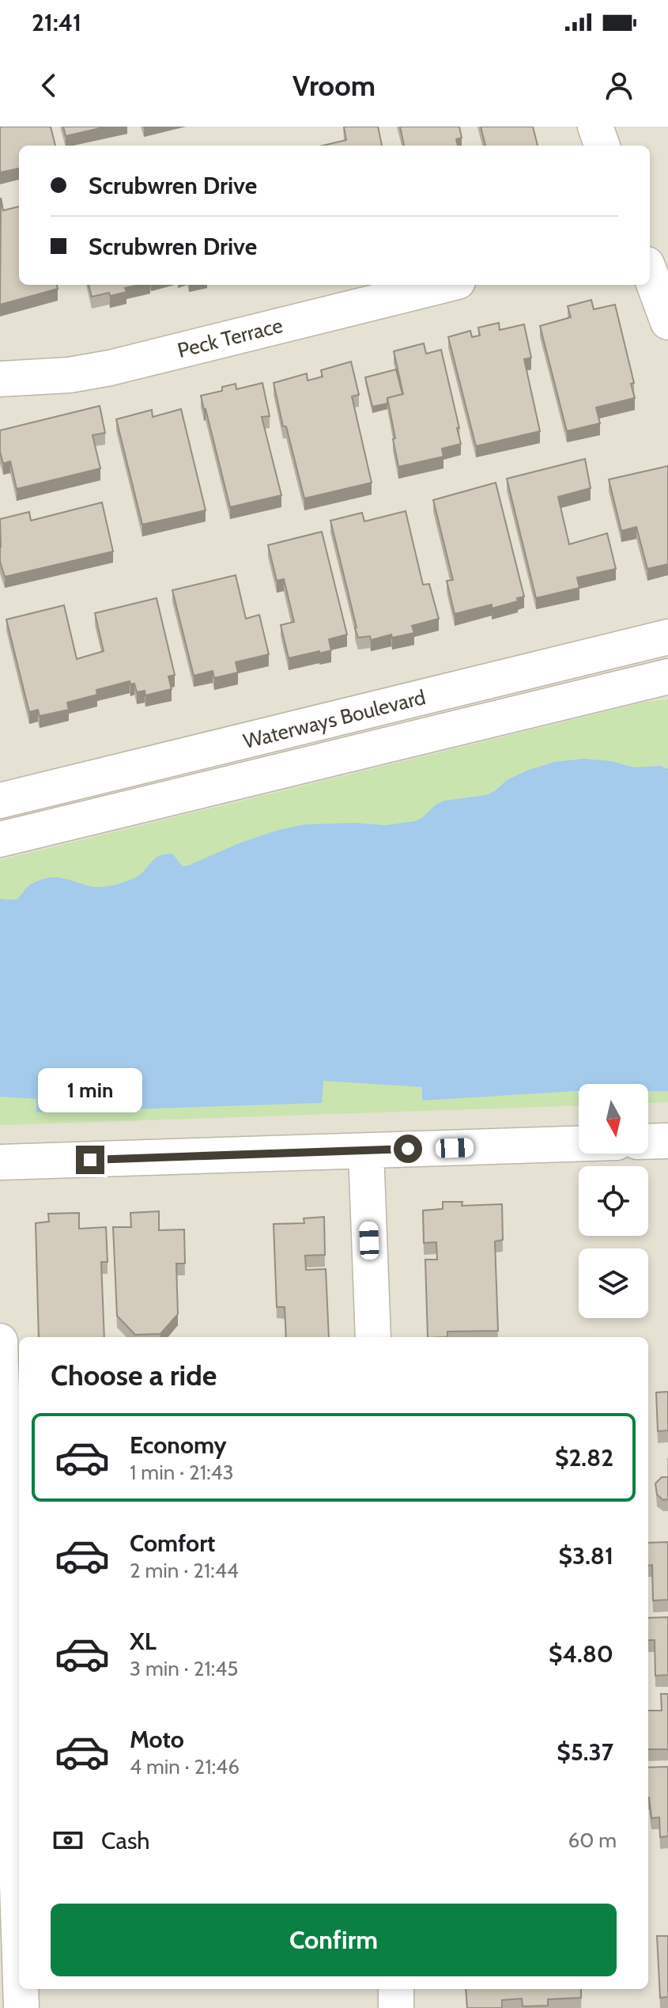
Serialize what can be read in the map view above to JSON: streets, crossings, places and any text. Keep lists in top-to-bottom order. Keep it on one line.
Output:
{"streets":{"street":["Peck Terrace","Waterways Boulevard"]},"north":"bottom","page":{"status":"21:41","header":"Vroom","banner":["Scrubwren Drive","Scrubwren Drive"],"bubble":"1 min","heading":"Choose a ride","list":[{"name":"Economy","note":"1 min · 21:43","value":"$2.82"},{"name":"Comfort","note":"2 min · 21:44","value":"$3.81"},{"name":"XL","note":"3 min · 21:45","value":"$4.80"},{"name":"Moto","note":"4 min · 21:46","value":"$5.37"}],"pay":["Cash","60 m"],"buttons":"Confirm"}}
